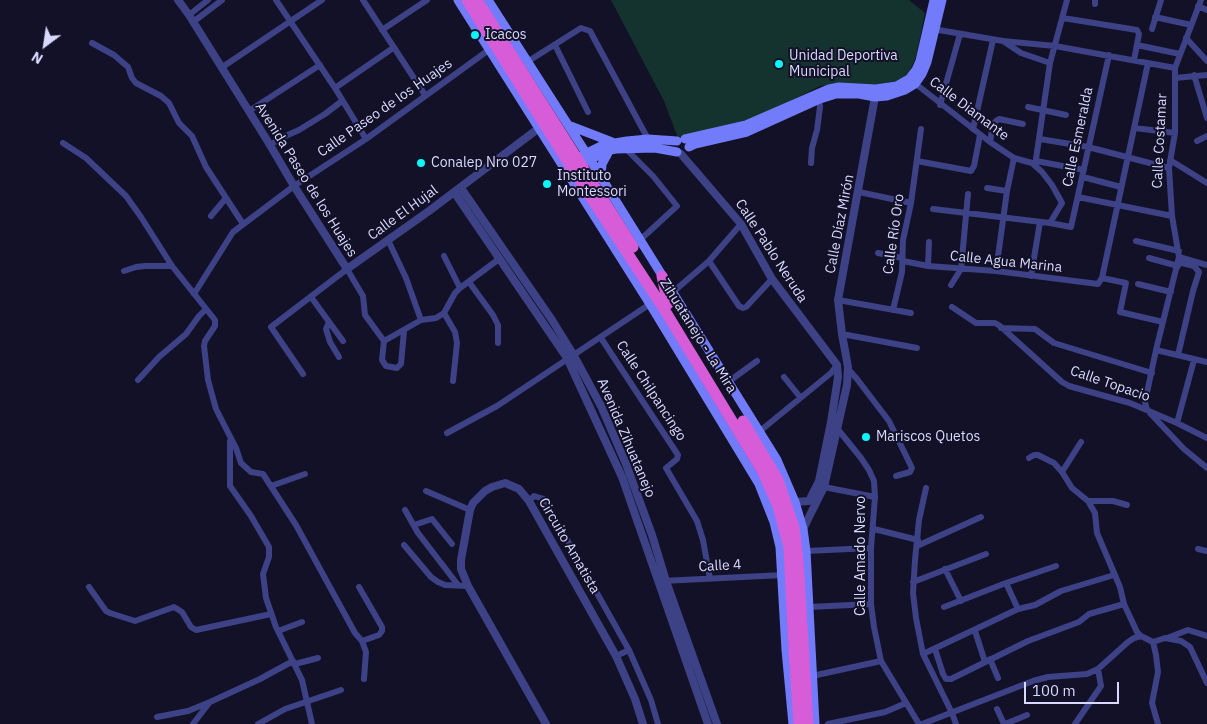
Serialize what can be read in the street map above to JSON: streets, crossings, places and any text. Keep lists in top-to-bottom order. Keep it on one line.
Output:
{"streets":{"highway":["Zihuatanejo - La Mira"],"street":["Calle Paseo de los Huajes","Calle Diamante","Calle Esmeralda","Calle Costamar","Avenida Paseo de los Huajes","Calle El Hujal","Calle Díaz Mirón","Calle Río Oro","Calle Pablo Neruda","Calle Agua Marina","Calle Topacio","Calle Chilpancingo","Avenida Zihuatanejo","Circuito Amatista","Calle Amado Nervo","Calle 4"]},"crossings":[["Calle Paseo de los Huajes","Avenida Paseo de los Huajes"],["Calle Diamante","Calle Esmeralda"],["Calle Costamar","Calle Agua Marina"],["Calle Costamar","Calle Topacio"],["Avenida Paseo de los Huajes","Calle El Hujal"],["Calle El Hujal","Zihuatanejo - La Mira"],["Calle El Hujal","Avenida Zihuatanejo"],["Calle Díaz Mirón","Calle Amado Nervo"],["Calle Río Oro","Calle Agua Marina"],["Calle Chilpancingo","Avenida Zihuatanejo"],["Calle Chilpancingo","Calle 4"],["Avenida Zihuatanejo","Calle 4"]],"places":["Icacos","Unidad Deportiva Municipal","Conalep Nro 027","Instituto Montessori","Mariscos Quetos"],"scale_bar":"100 m","north":"bottom left"}
